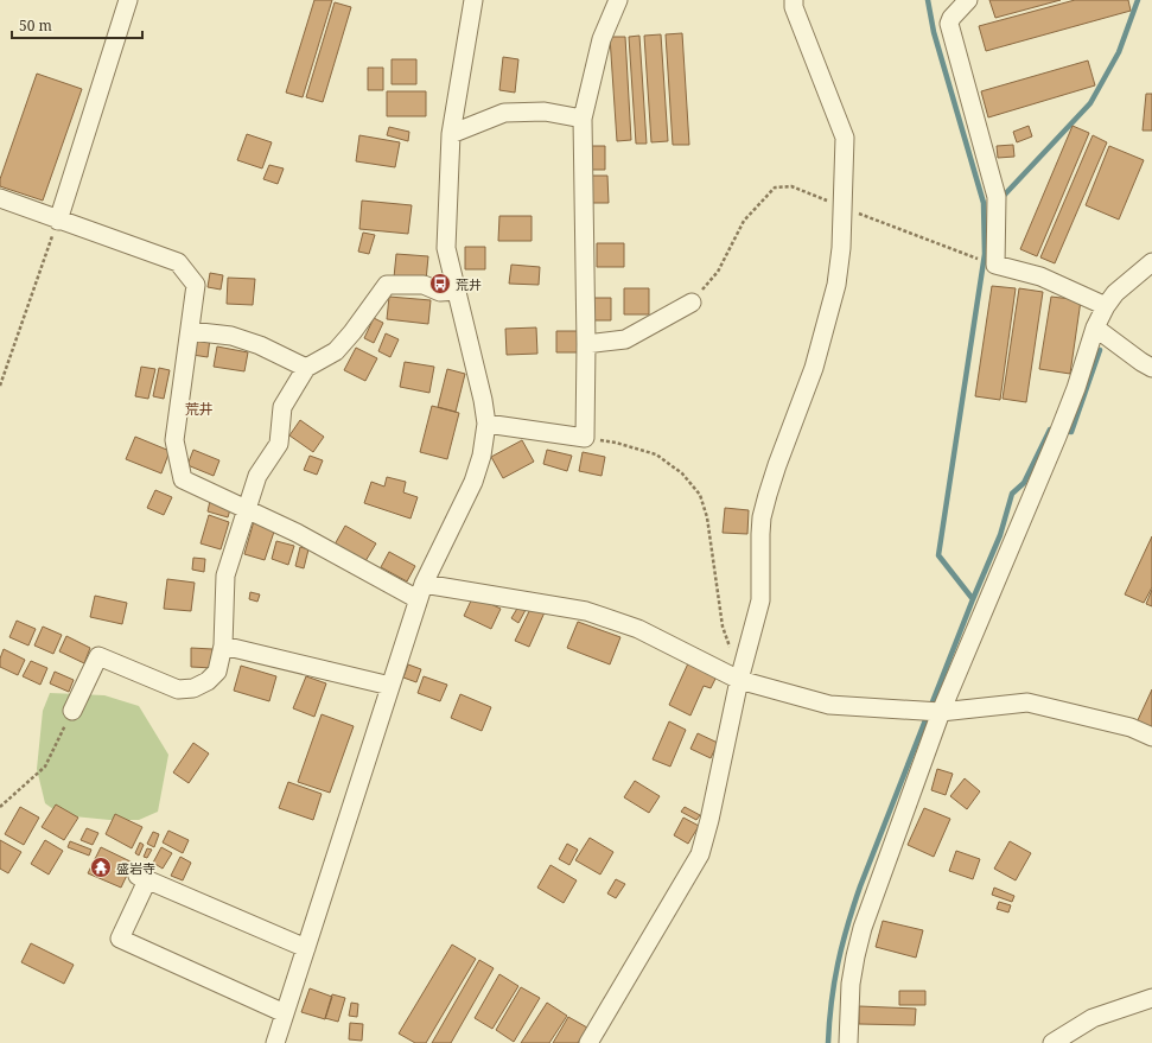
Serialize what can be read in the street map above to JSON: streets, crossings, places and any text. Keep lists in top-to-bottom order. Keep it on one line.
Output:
{"districts":["荒井"],"places":{"bus stop":["荒井"],"temple":["盛岩寺"]},"scale_bar":"50 m"}
